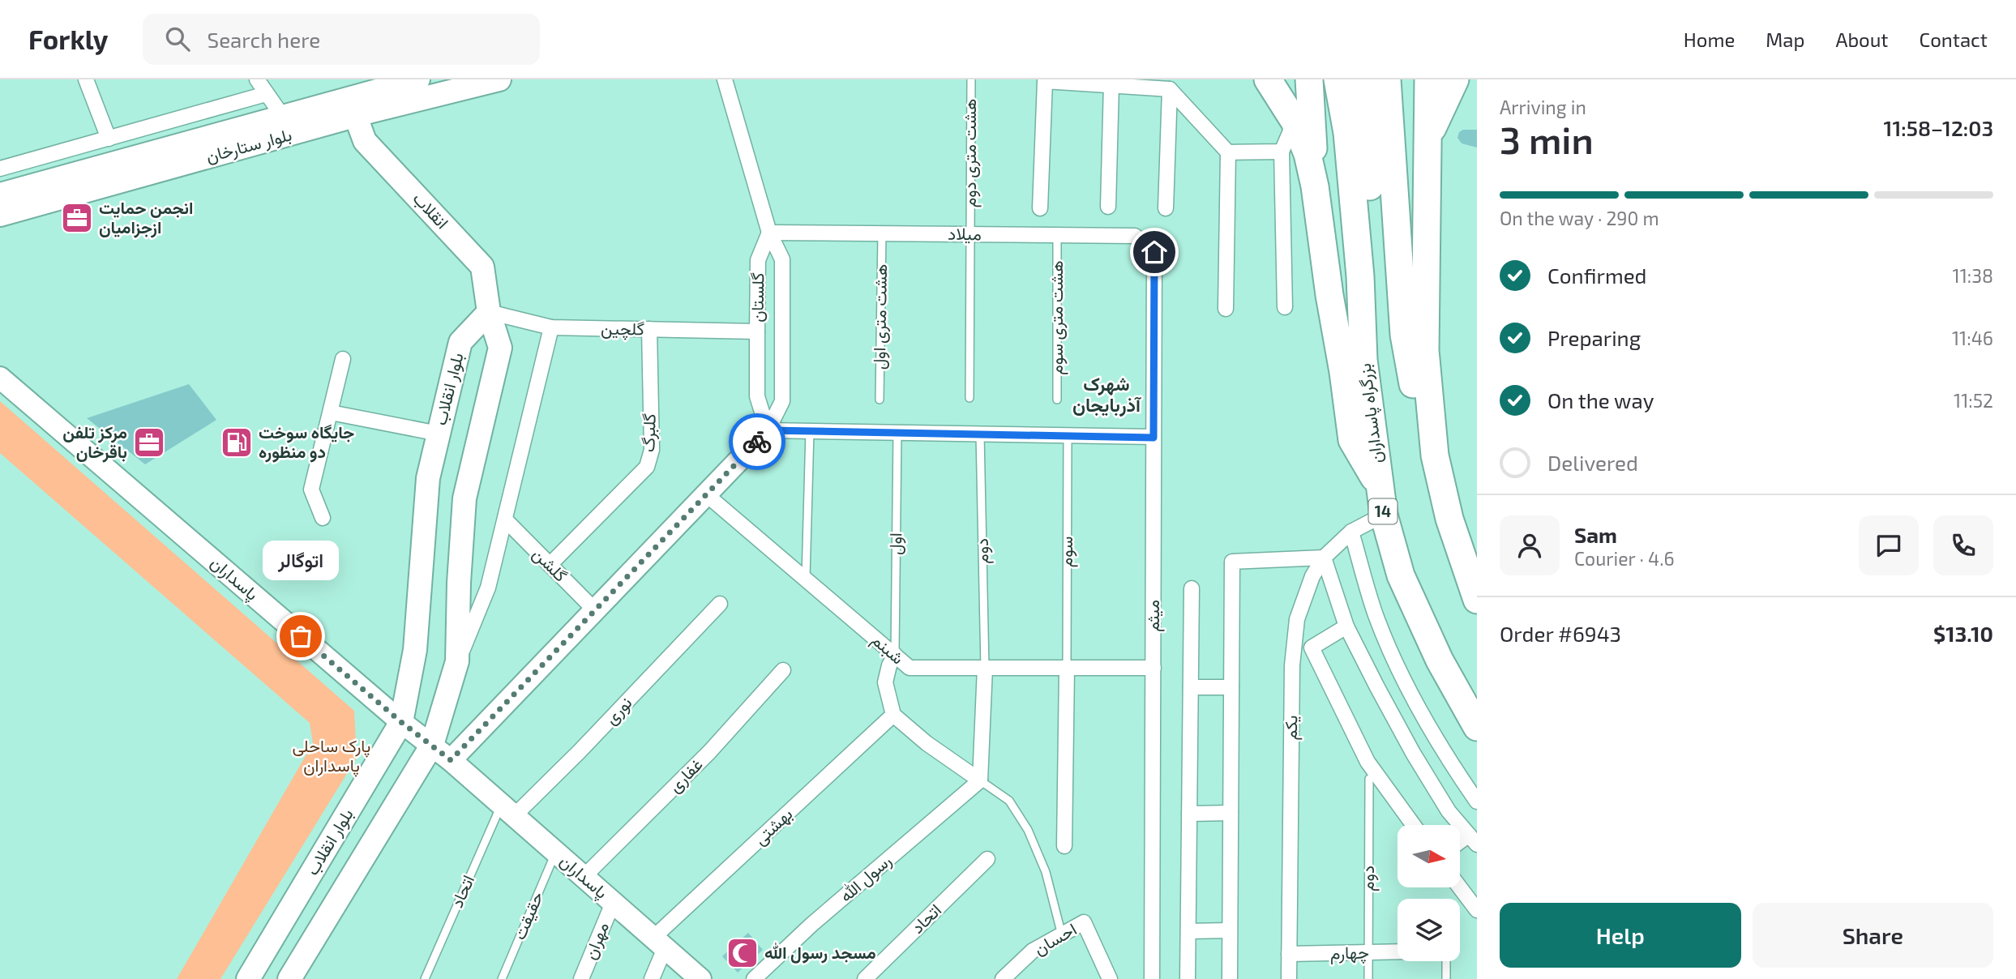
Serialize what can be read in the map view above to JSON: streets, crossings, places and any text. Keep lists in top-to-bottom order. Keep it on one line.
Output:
{"streets":{"highway":["بزرگراه پاسداران","14"],"main road":["بلوار ستارخان","انقلاب","گلستان","بلوار انقلاب","پاسداران"],"street":["میلاد","گلچین","گلبرگ","گلشن","میثم","شبنم","نوری","یکم","غفاری","بهشتی","رسول الله","اتحاد","احسان","مهران","چهارم"],"lane":["هشت متری دوم","هشت متری اول","هشت متری سوم","اول","دوم","سوم","حقیقت"]},"crossings":[["بلوار ستارخان","انقلاب"],["هشت متری دوم","میلاد"],["انقلاب","گلچین"],["انقلاب","بلوار انقلاب"],["میلاد","گلستان"],["میلاد","هشت متری اول"],["میلاد","هشت متری سوم"],["میلاد","میثم"],["گلستان","گلچین"],["گلستان","گلشن"],["گلستان","پاسداران"],["گلستان","شبنم"],["گلچین","بلوار انقلاب"],["گلچین","گلبرگ"],["بلوار انقلاب","پاسداران"],["بزرگراه پاسداران","یکم"],["گلبرگ","گلشن"],["اول","شبنم"],["دوم","شبنم"],["دوم","چهارم"],["سوم","شبنم"],["پاسداران","نوری"],["پاسداران","غفاری"],["پاسداران","بهشتی"],["پاسداران","اتحاد"],["پاسداران","حقیقت"],["پاسداران","مهران"],["میثم","شبنم"],["نوری","اتحاد"],["یکم","چهارم"]],"districts":["شهرک آذربایجان"],"parks":["پارک ساحلی پاسداران"],"places":{"office":["انجمن حمایت ازجزامیان","مرکز تلفن باقرخان"],"fuel station":["جایگاه سوخت دو منظوره"],"other":["اتوگالر"],"mosque":["مسجد رسول الله"]},"north":"right","page":{"header":"Forkly","search":"Search here","nav":["Home","Map","About","Contact"],"heading":["3 min","Arriving in","11:58–12:03"],"panel":["Sam","Courier · 4.6","Order #6943","$13.10"],"bar":"On the way · 290 m","list":[["Confirmed","11:38"],["Preparing","11:46"],["On the way","11:52"],"Delivered"],"bubble":"اتوگالر","buttons":["Help","Share"]}}
